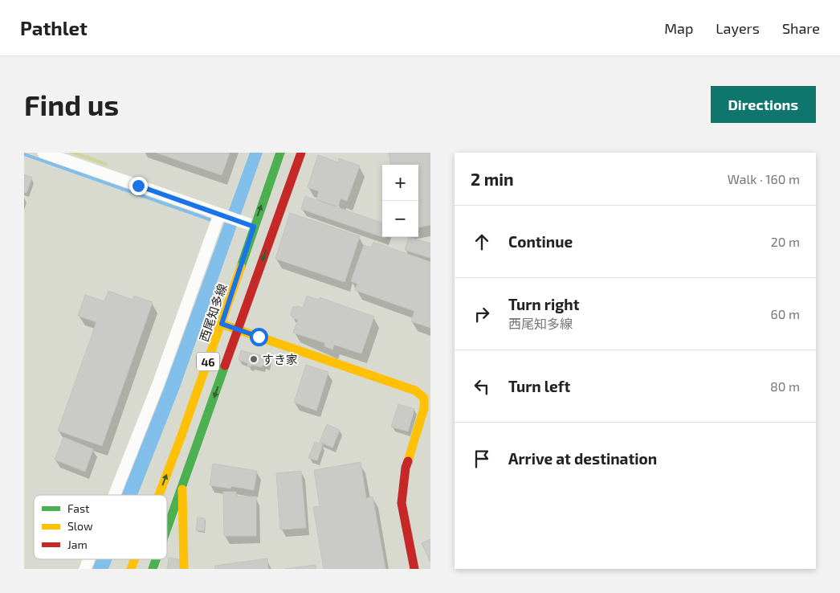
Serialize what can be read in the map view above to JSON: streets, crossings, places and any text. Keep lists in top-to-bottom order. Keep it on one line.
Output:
{"streets":{"main road":["西尾知多線","46"]},"places":["すき家"],"legend":["Fast","Slow","Jam"],"page":{"header":"Pathlet","nav":["Map","Layers","Share"],"buttons":"Directions","title":"Find us","heading":["2 min","Walk · 160 m"],"map_buttons":["+","−"],"list":[["Continue","20 m"],["Turn right","西尾知多線","60 m"],["Turn left","80 m"],"Arrive at destination"]}}
